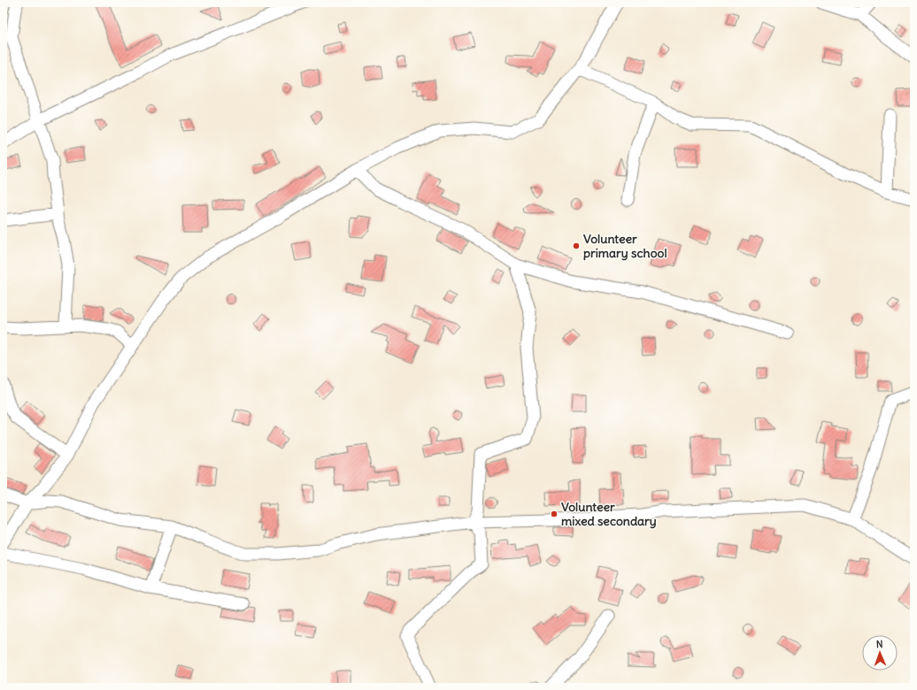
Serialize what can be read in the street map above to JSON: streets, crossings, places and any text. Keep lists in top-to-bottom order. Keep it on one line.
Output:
{"places":["Volunteer primary school","Volunteer mixed secondary"],"north":"top"}
